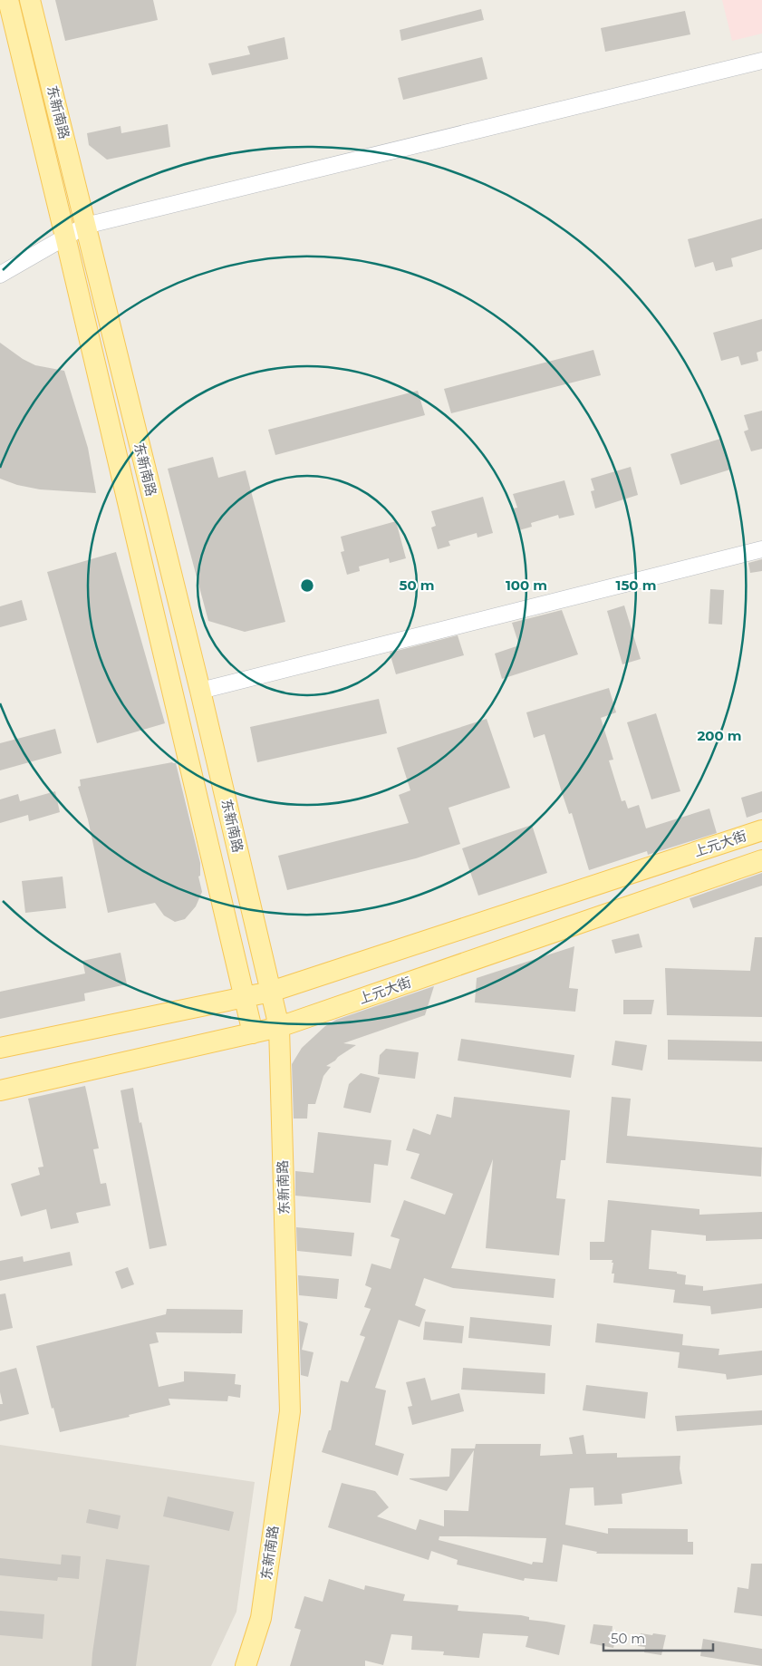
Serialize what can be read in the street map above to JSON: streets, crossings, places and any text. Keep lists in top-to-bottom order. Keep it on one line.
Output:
{"streets":{"main road":["东新南路","上元大街"]},"crossings":[["东新南路","上元大街"]],"scale_bar":"50 m","rings":["50 m","100 m","150 m","200 m"]}
